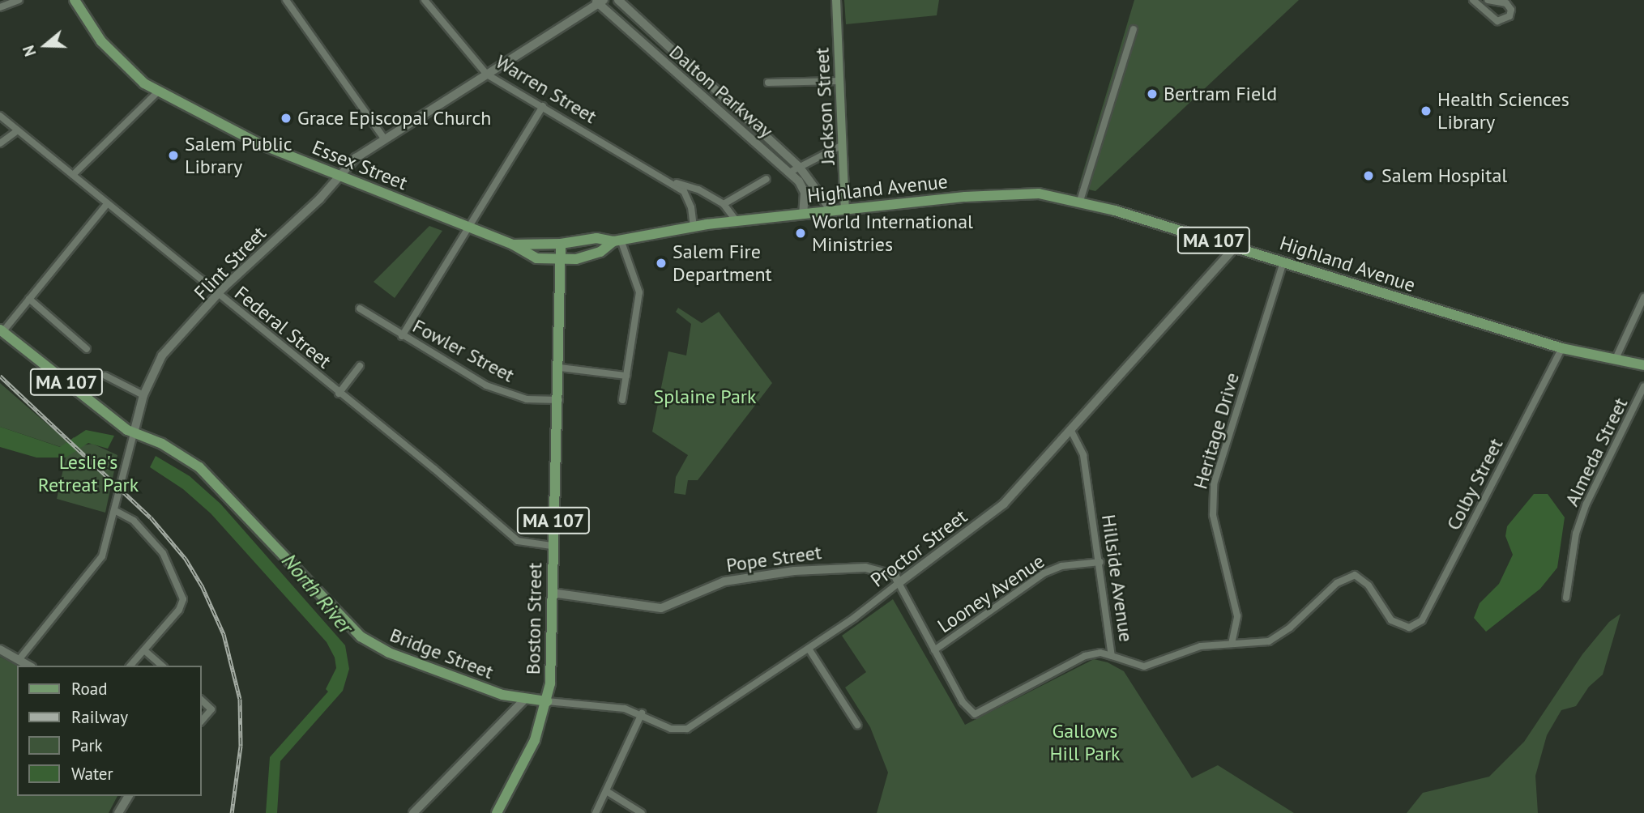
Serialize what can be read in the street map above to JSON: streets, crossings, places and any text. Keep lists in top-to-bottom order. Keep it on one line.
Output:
{"streets":{"main road":["Jackson Street","Essex Street","Highland Avenue","MA 107","Boston Street","Bridge Street"],"street":["Warren Street","Dalton Parkway","Flint Street","Federal Street","Fowler Street","Heritage Drive","Almeda Street","Colby Street","Proctor Street","Pope Street","Hillside Avenue","Looney Avenue"]},"crossings":[["Warren Street","Essex Street"],["Warren Street","Highland Avenue"],["Warren Street","Flint Street"],["Dalton Parkway","Highland Avenue"],["Dalton Parkway","Flint Street"],["Jackson Street","Highland Avenue"],["Essex Street","Highland Avenue"],["Essex Street","Flint Street"],["Essex Street","Boston Street"],["Highland Avenue","Heritage Drive"],["Highland Avenue","Colby Street"],["Highland Avenue","Proctor Street"],["Flint Street","Federal Street"],["Flint Street","Bridge Street"],["Federal Street","Boston Street"],["Fowler Street","Boston Street"],["Heritage Drive","Hillside Avenue"],["Colby Street","Hillside Avenue"],["Proctor Street","Pope Street"],["Proctor Street","Hillside Avenue"],["Proctor Street","Boston Street"],["Proctor Street","Bridge Street"],["Pope Street","Boston Street"],["Hillside Avenue","Looney Avenue"],["Boston Street","Bridge Street"]],"water":["North River"],"parks":["Splaine Park","Leslie's Retreat Park","Gallows Hill Park"],"places":["Bertram Field","Health Sciences Library","Grace Episcopal Church","Salem Public Library","Salem Hospital","World International Ministries","Salem Fire Department"],"legend":["Road","Railway","Park","Water"],"north":"left"}
